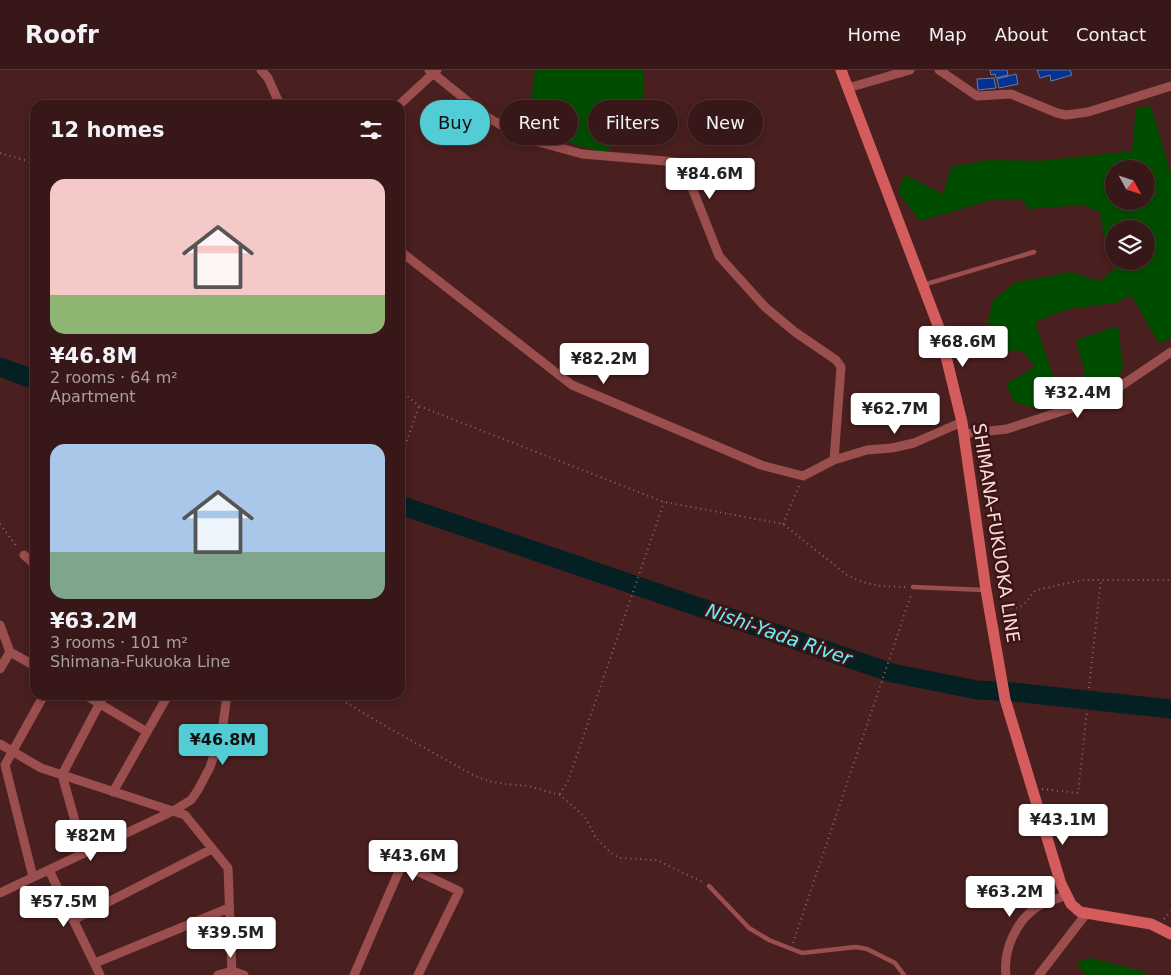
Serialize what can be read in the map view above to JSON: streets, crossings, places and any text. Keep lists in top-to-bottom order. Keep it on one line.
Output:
{"streets":{"main road":["SHIMANA-FUKUOKA LINE"]},"water":["Nishi-Yada River"],"north":"bottom right","page":{"header":"Roofr","nav":["Home","Map","About","Contact"],"chip":["Buy","Rent","Filters","New"],"heading":"12 homes","price":["¥84.6M","¥68.6M","¥82.2M","¥32.4M","¥62.7M","¥46.8M","¥43.1M","¥82M","¥43.6M","¥63.2M","¥57.5M","¥39.5M"],"list":[{"name":"¥46.8M","note":"2 rooms · 64 m² · Apartment"},{"name":"¥63.2M","note":"3 rooms · 101 m² · Shimana-Fukuoka Line"}]}}
